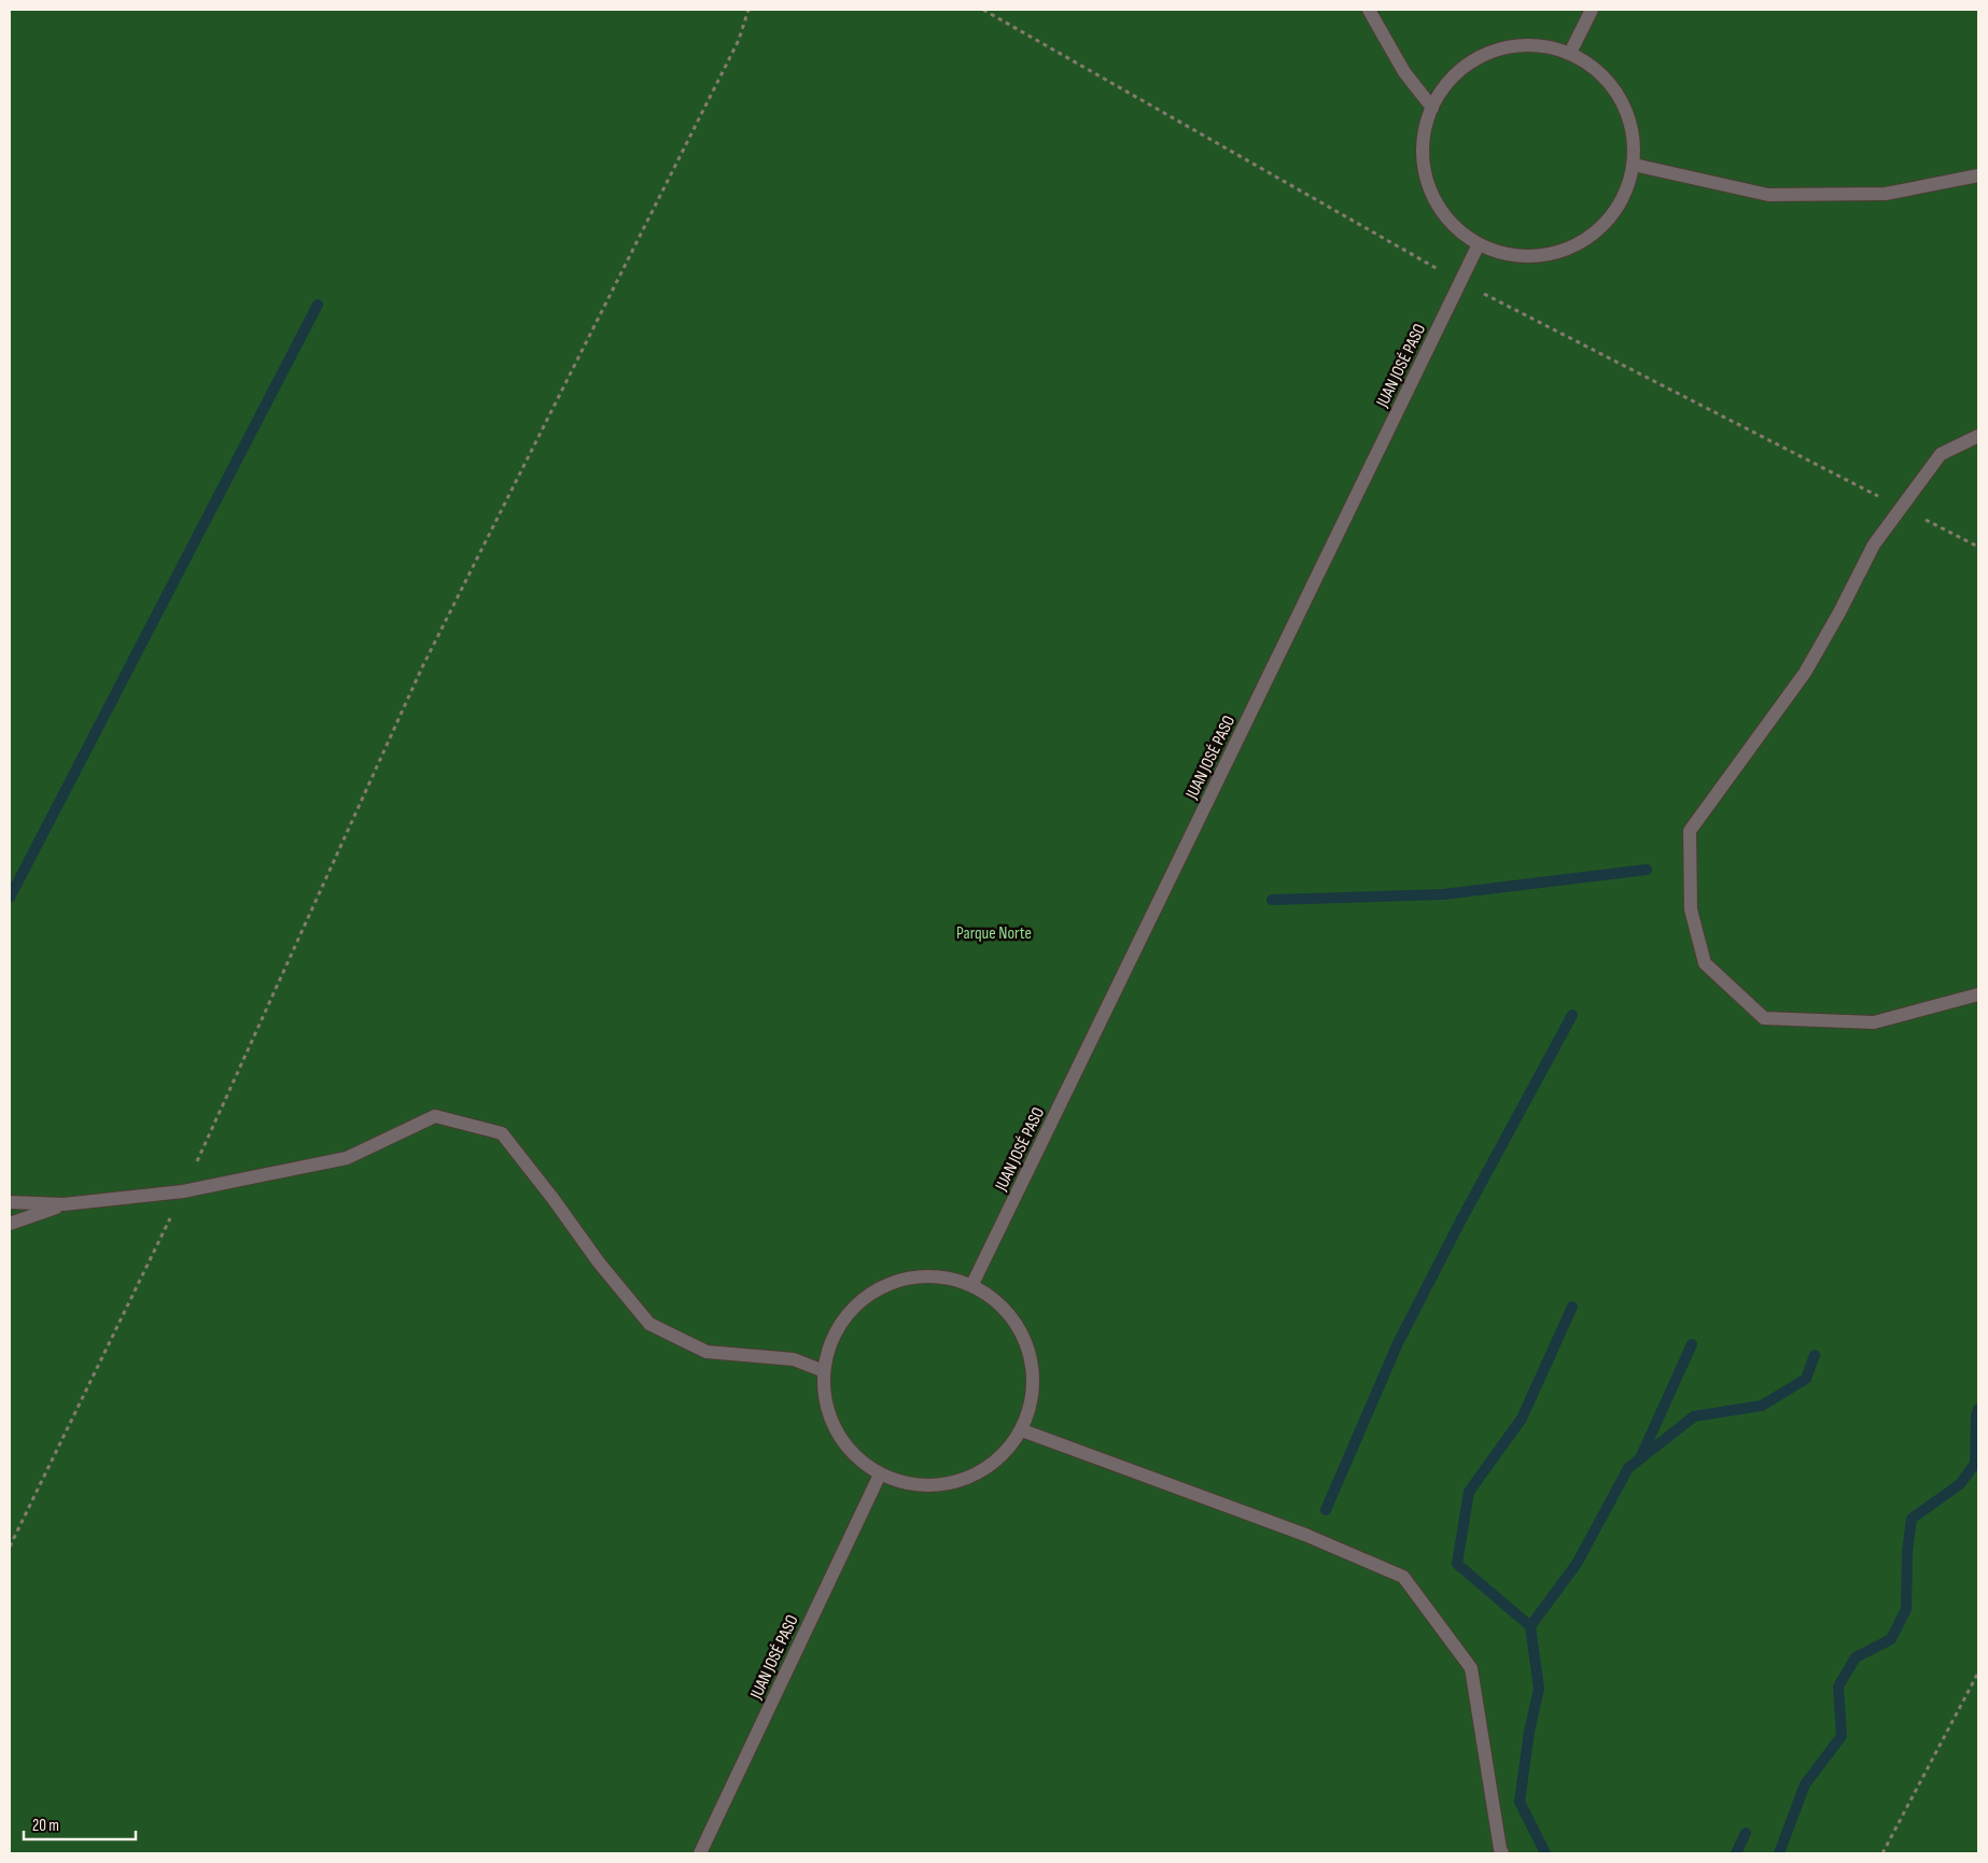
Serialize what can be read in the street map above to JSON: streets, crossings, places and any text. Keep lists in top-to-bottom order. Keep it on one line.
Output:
{"streets":{"street":["JUAN JOSÉ PASO"]},"parks":["Parque Norte"],"scale_bar":"20 m"}
